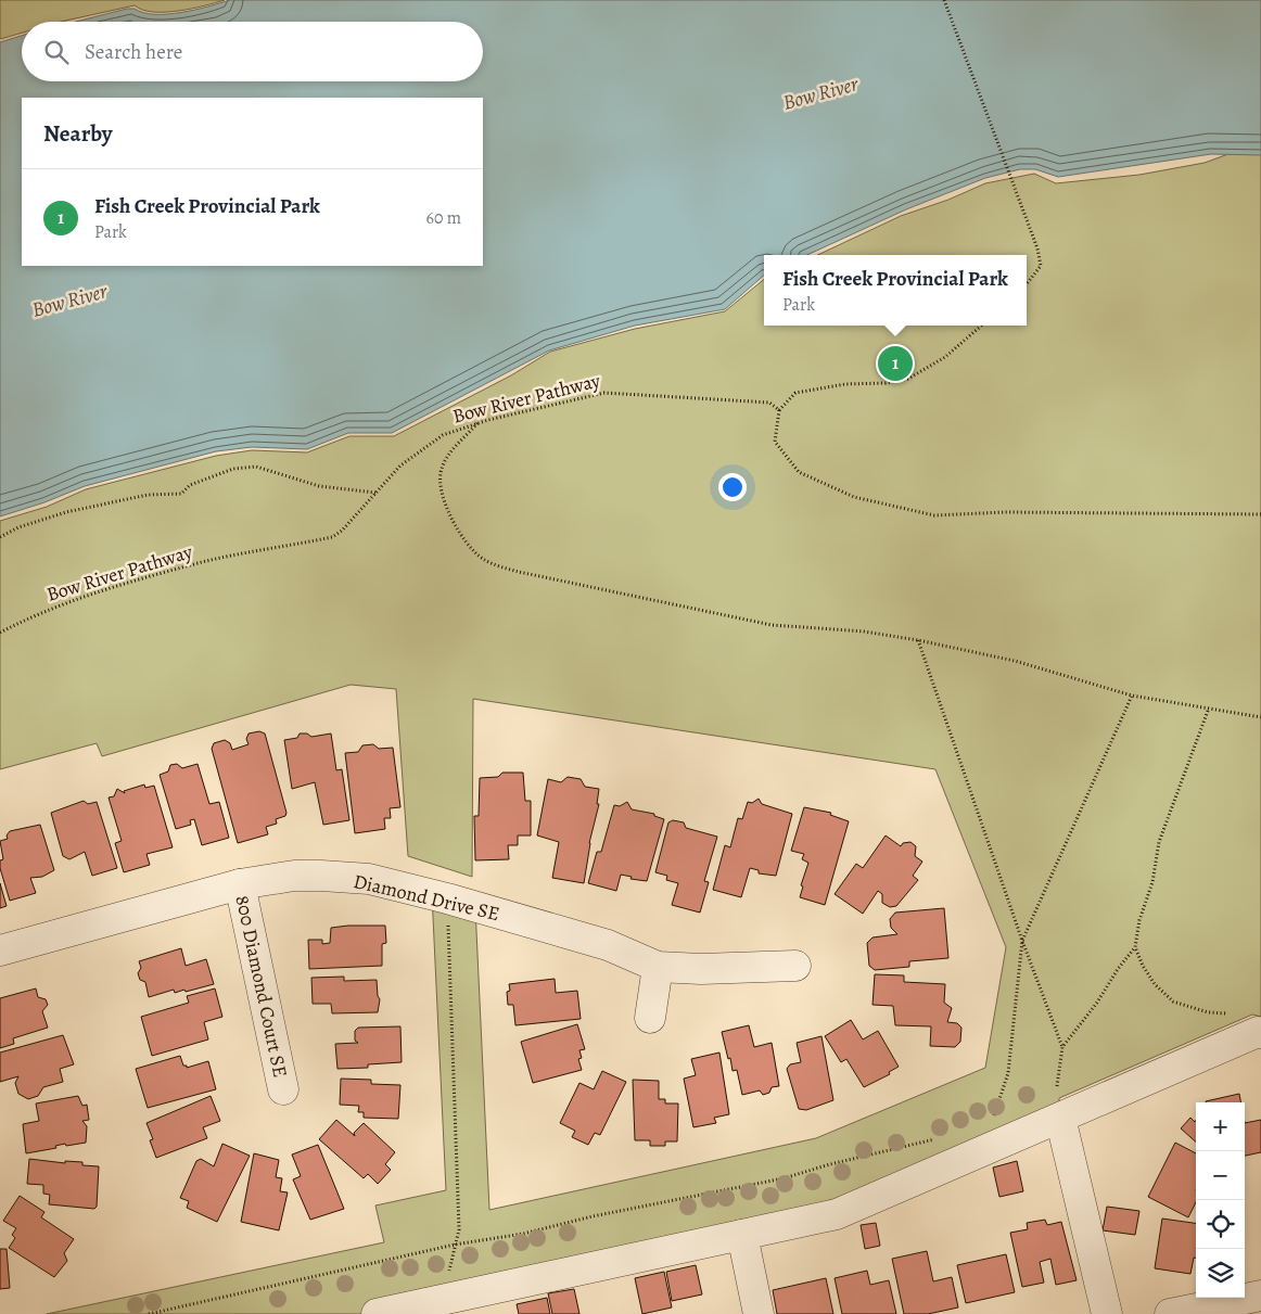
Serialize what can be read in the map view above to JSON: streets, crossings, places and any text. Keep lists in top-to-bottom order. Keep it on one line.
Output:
{"streets":{"street":["Diamond Drive SE","800 Diamond Court SE"],"path":["Bow River Pathway"]},"crossings":[["Diamond Drive SE","800 Diamond Court SE"]],"water":["Bow River"],"page":{"search":"Search here","heading":"Nearby","list":[{"mark":"1","name":"Fish Creek Provincial Park","note":"Park","value":"60 m"}],"popup":["Fish Creek Provincial Park","Park"],"pins":"1","map_buttons":["+","−"]}}
